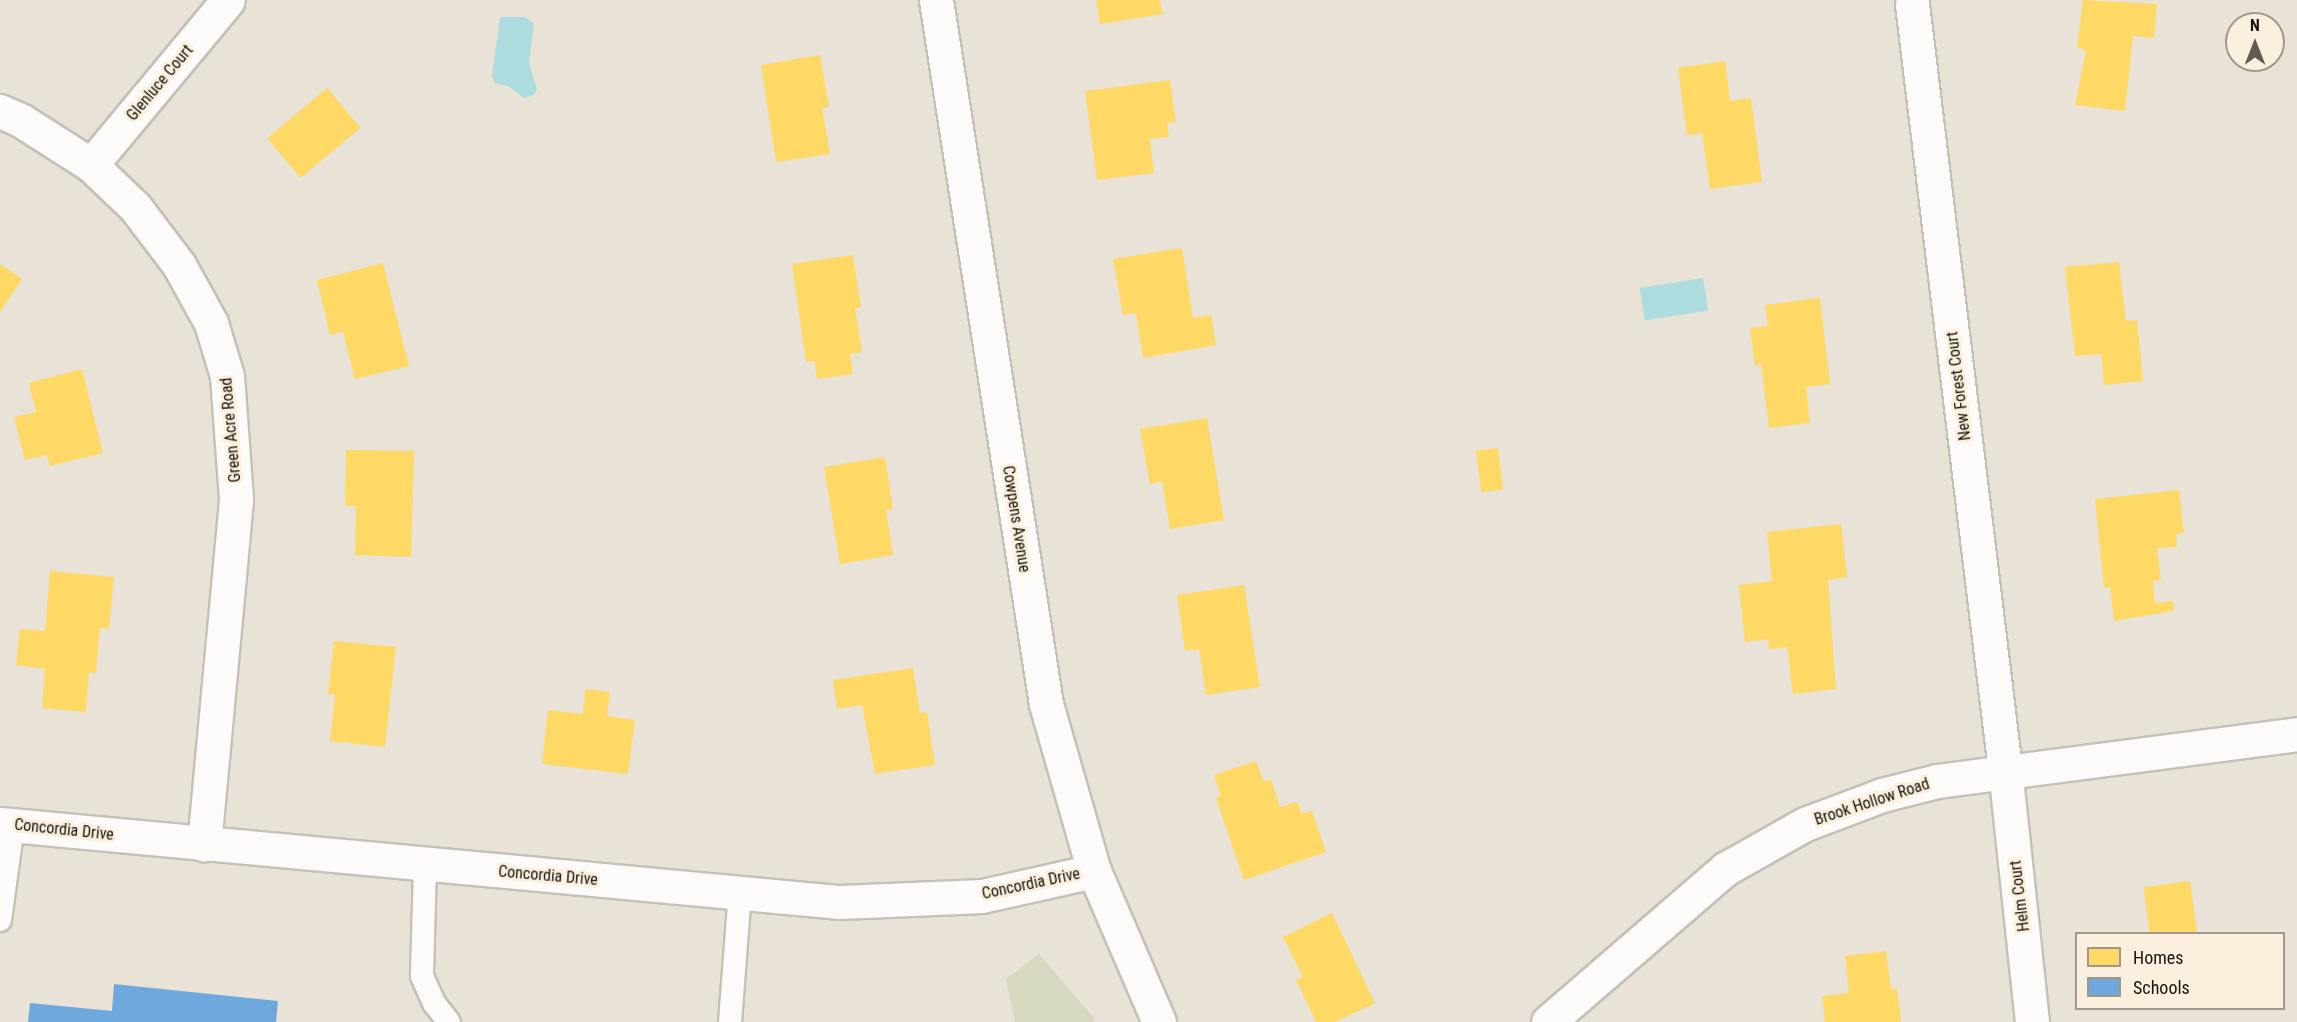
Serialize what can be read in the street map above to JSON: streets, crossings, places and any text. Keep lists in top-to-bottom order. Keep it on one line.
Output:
{"streets":{"street":["Glenluce Court","New Forest Court","Green Acre Road","Cowpens Avenue","Brook Hollow Road","Concordia Drive","Helm Court"]},"crossings":[["Glenluce Court","Green Acre Road"],["New Forest Court","Brook Hollow Road"],["New Forest Court","Helm Court"],["Green Acre Road","Concordia Drive"],["Cowpens Avenue","Concordia Drive"],["Brook Hollow Road","Helm Court"]],"legend":["Homes","Schools"],"north":"top"}
